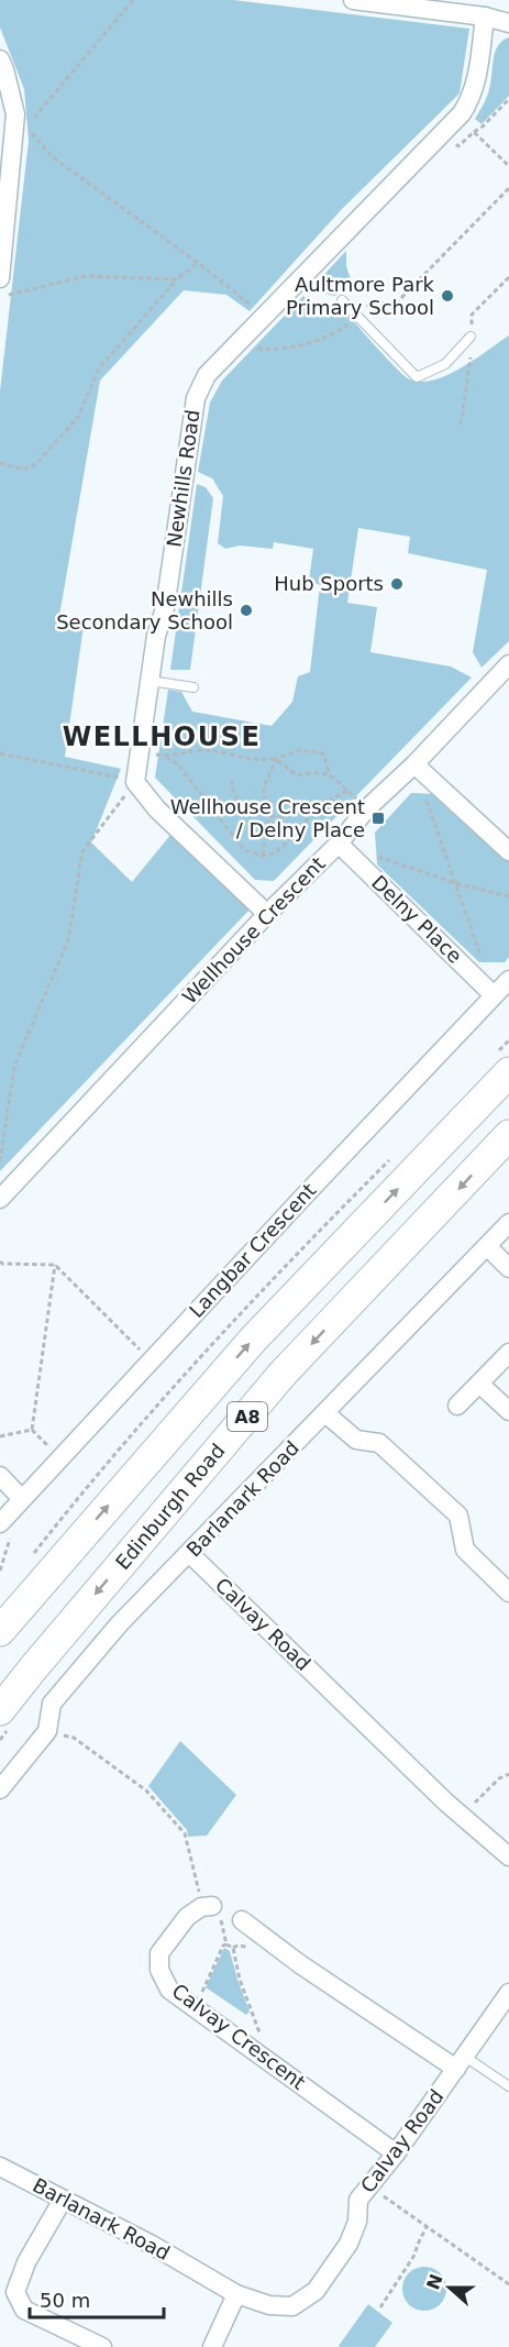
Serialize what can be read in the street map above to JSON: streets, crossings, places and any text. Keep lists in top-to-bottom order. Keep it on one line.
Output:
{"streets":{"main road":["A8","Edinburgh Road"],"street":["Newhills Road","Delny Place","Wellhouse Crescent","Langbar Crescent","Barlanark Road","Calvay Road","Calvay Crescent"]},"crossings":[["Delny Place","Wellhouse Crescent"],["Delny Place","Langbar Crescent"],["Barlanark Road","Calvay Road"],["Calvay Road","Calvay Crescent"]],"districts":["WELLHOUSE"],"places":{"other":["Aultmore Park Primary School","Hub Sports","Newhills Secondary School"],"transit":["Wellhouse Crescent / Delny Place"]},"scale_bar":"50 m","north":"left"}
